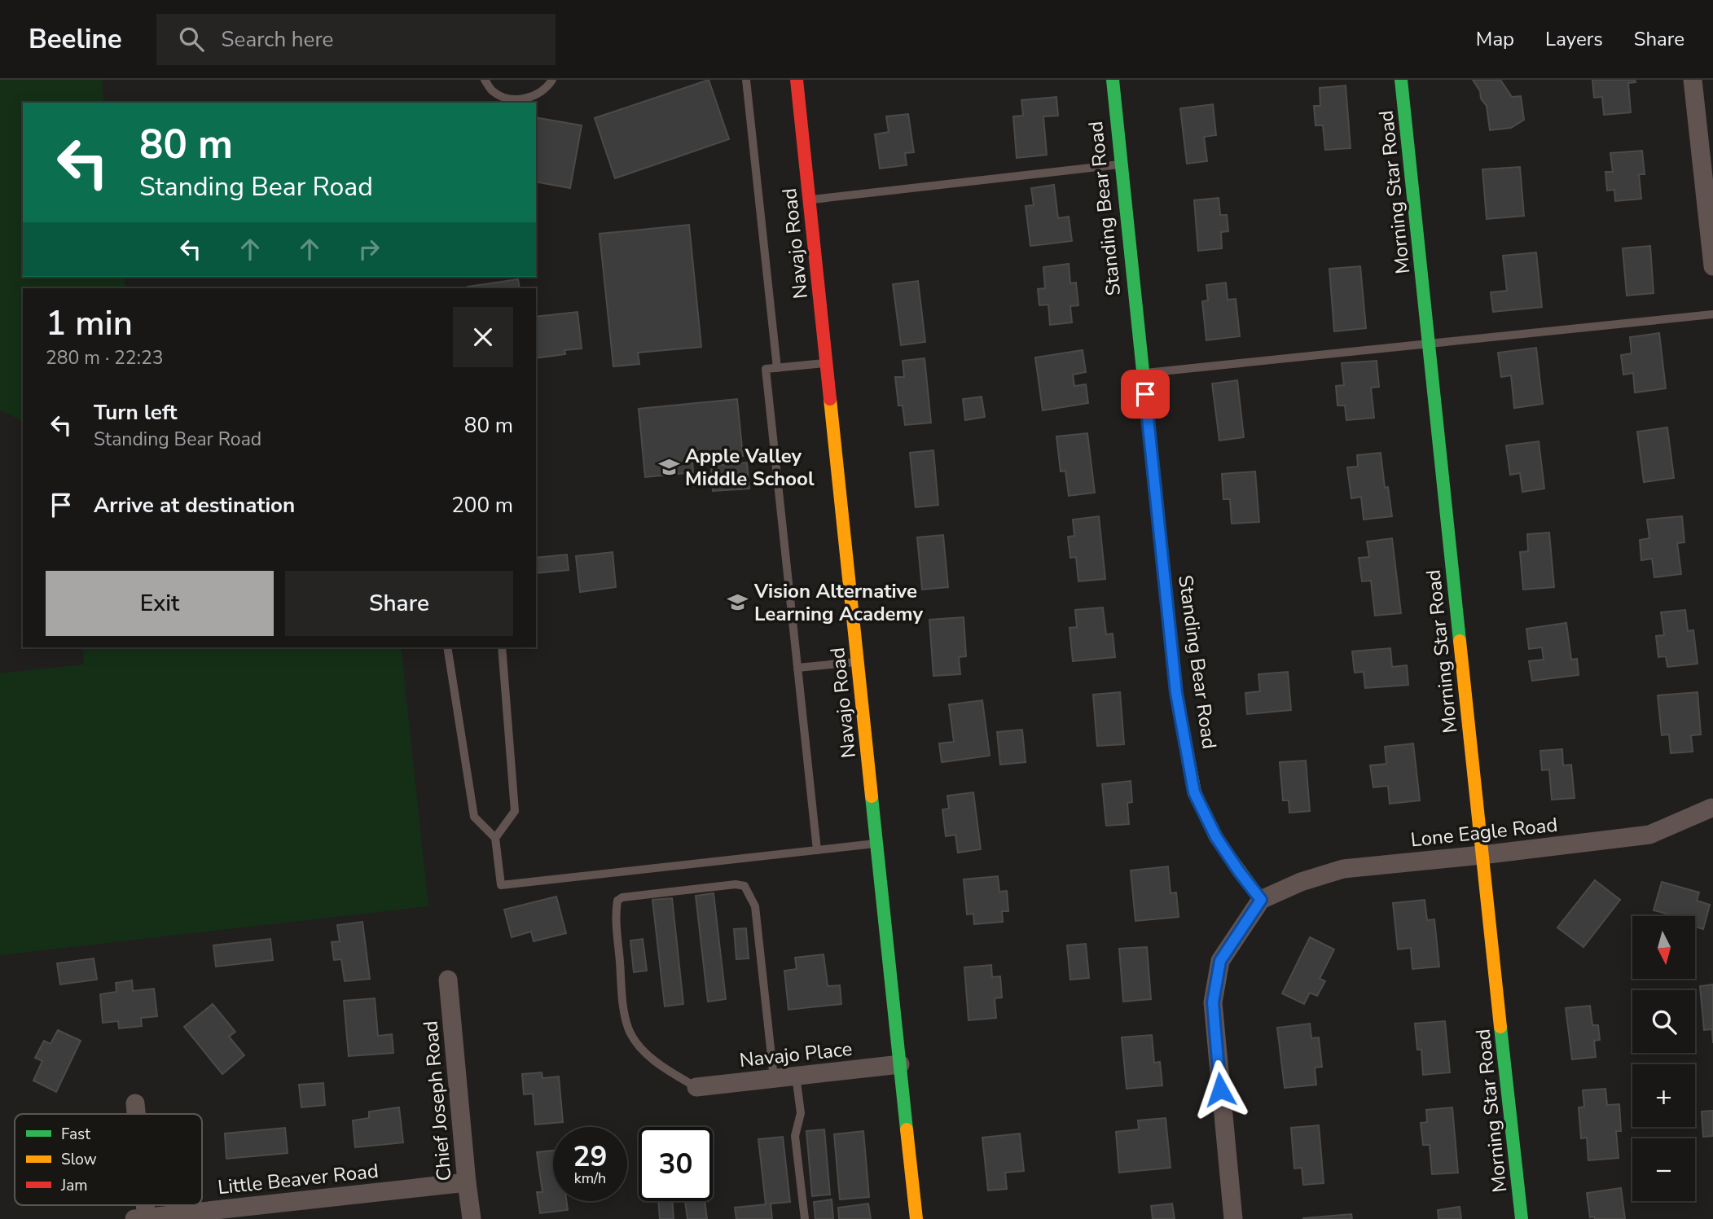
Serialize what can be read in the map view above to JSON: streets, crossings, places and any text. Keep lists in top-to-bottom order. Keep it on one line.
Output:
{"streets":{"street":["Morning Star Road","Standing Bear Road","Navajo Road","Lone Eagle Road","Navajo Place","Chief Joseph Road","Little Beaver Road"]},"crossings":[["Morning Star Road","Lone Eagle Road"],["Standing Bear Road","Lone Eagle Road"],["Navajo Road","Navajo Place"],["Chief Joseph Road","Little Beaver Road"]],"places":{"school or university":["Apple Valley Middle School","Vision Alternative Learning Academy"]},"legend":["Fast","Slow","Jam"],"north":"bottom","page":{"header":"Beeline","search":"Search here","nav":["Map","Layers","Share"],"turn":["80 m","Standing Bear Road"],"heading":["1 min","280 m · 22:23"],"list":[{"name":"Turn left","note":"Standing Bear Road","value":"80 m"},{"name":"Arrive at destination","value":"200 m"}],"buttons":["Exit","Share"],"map_buttons":["+","−"],"speed":"29 km/h","limit":"30"}}
